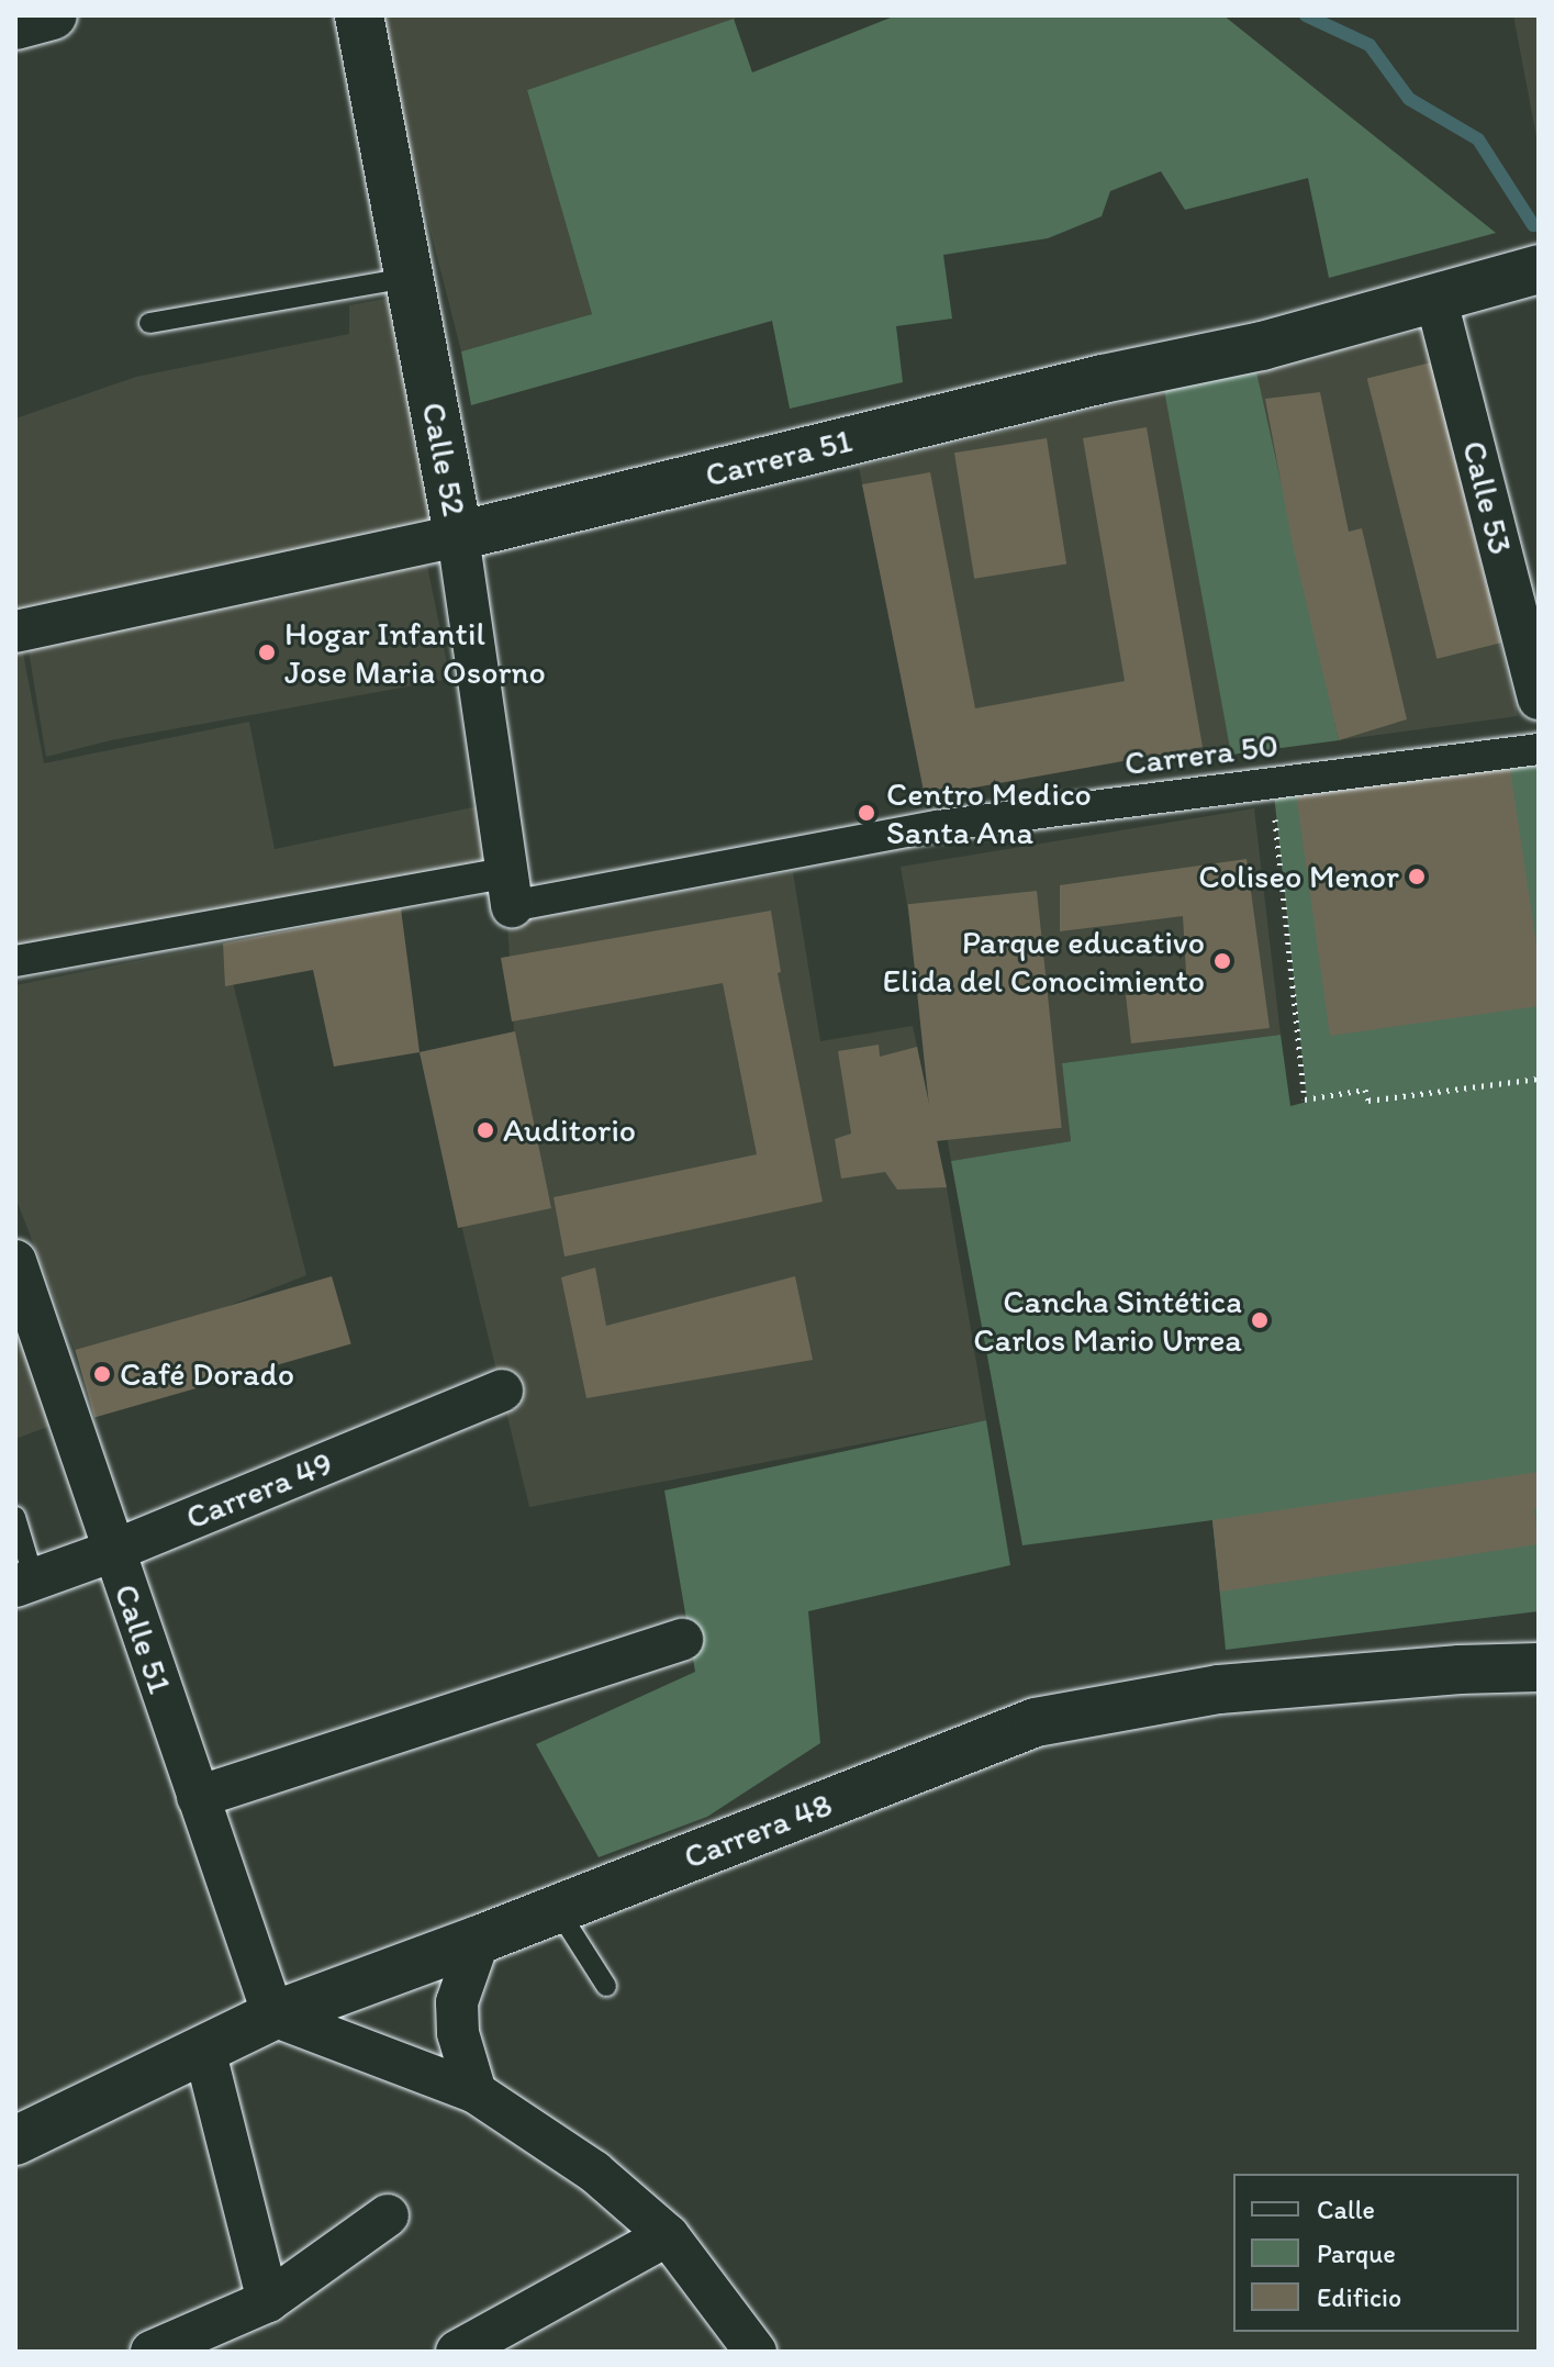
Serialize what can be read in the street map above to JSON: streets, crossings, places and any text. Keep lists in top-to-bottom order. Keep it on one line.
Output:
{"streets":{"street":["Carrera 51","Calle 52","Calle 53","Carrera 50","Carrera 49","Calle 51","Carrera 48"]},"crossings":[["Carrera 51","Calle 52"],["Carrera 51","Calle 53"],["Calle 52","Carrera 50"],["Carrera 49","Calle 51"],["Calle 51","Carrera 48"]],"places":["Hogar Infantil Jose Maria Osorno","Centro Medico Santa Ana","Coliseo Menor","Parque educativo Elida del Conocimiento","Auditorio","Cancha Sintética Carlos Mario Urrea","Café Dorado"],"legend":["Calle","Parque","Edificio"]}
